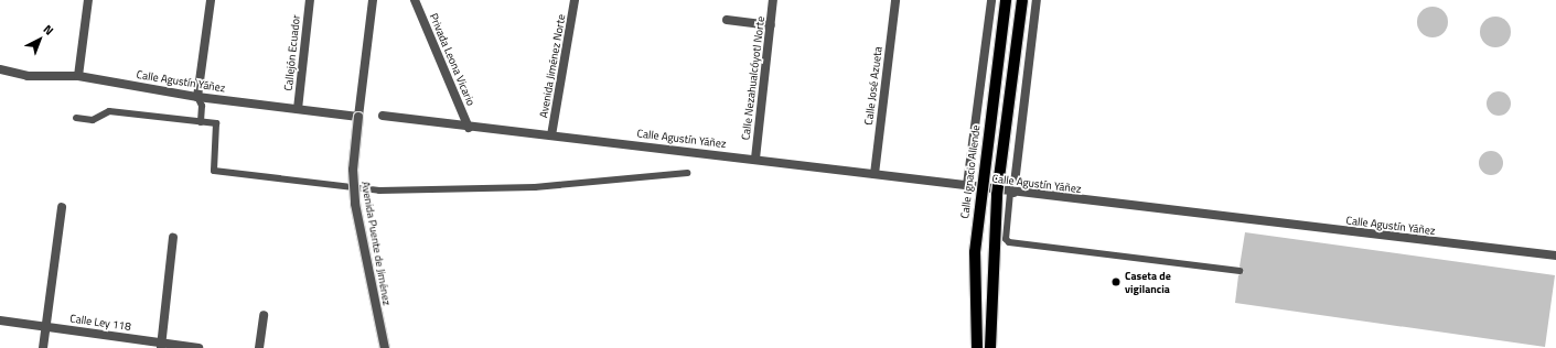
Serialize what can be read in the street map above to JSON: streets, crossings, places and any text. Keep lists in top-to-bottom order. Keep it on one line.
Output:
{"streets":{"main road":["Calle Ignacio Allende"],"street":["Callejón Ecuador","Privada Leona Vicario","Avenida Jiménez Norte","Calle Nezahualcóyotl Norte","Calle Agustín Yáñez","Calle José Azueta","Avenida Puente de Jiménez","Calle Ley 118"]},"crossings":[["Callejón Ecuador","Calle Agustín Yáñez"],["Privada Leona Vicario","Calle Agustín Yáñez"],["Avenida Jiménez Norte","Calle Agustín Yáñez"],["Calle Nezahualcóyotl Norte","Calle Agustín Yáñez"],["Calle Agustín Yáñez","Calle José Azueta"],["Calle Agustín Yáñez","Calle Ignacio Allende"],["Calle Agustín Yáñez","Avenida Puente de Jiménez"]],"places":["Caseta de vigilancia"],"north":"top right"}
